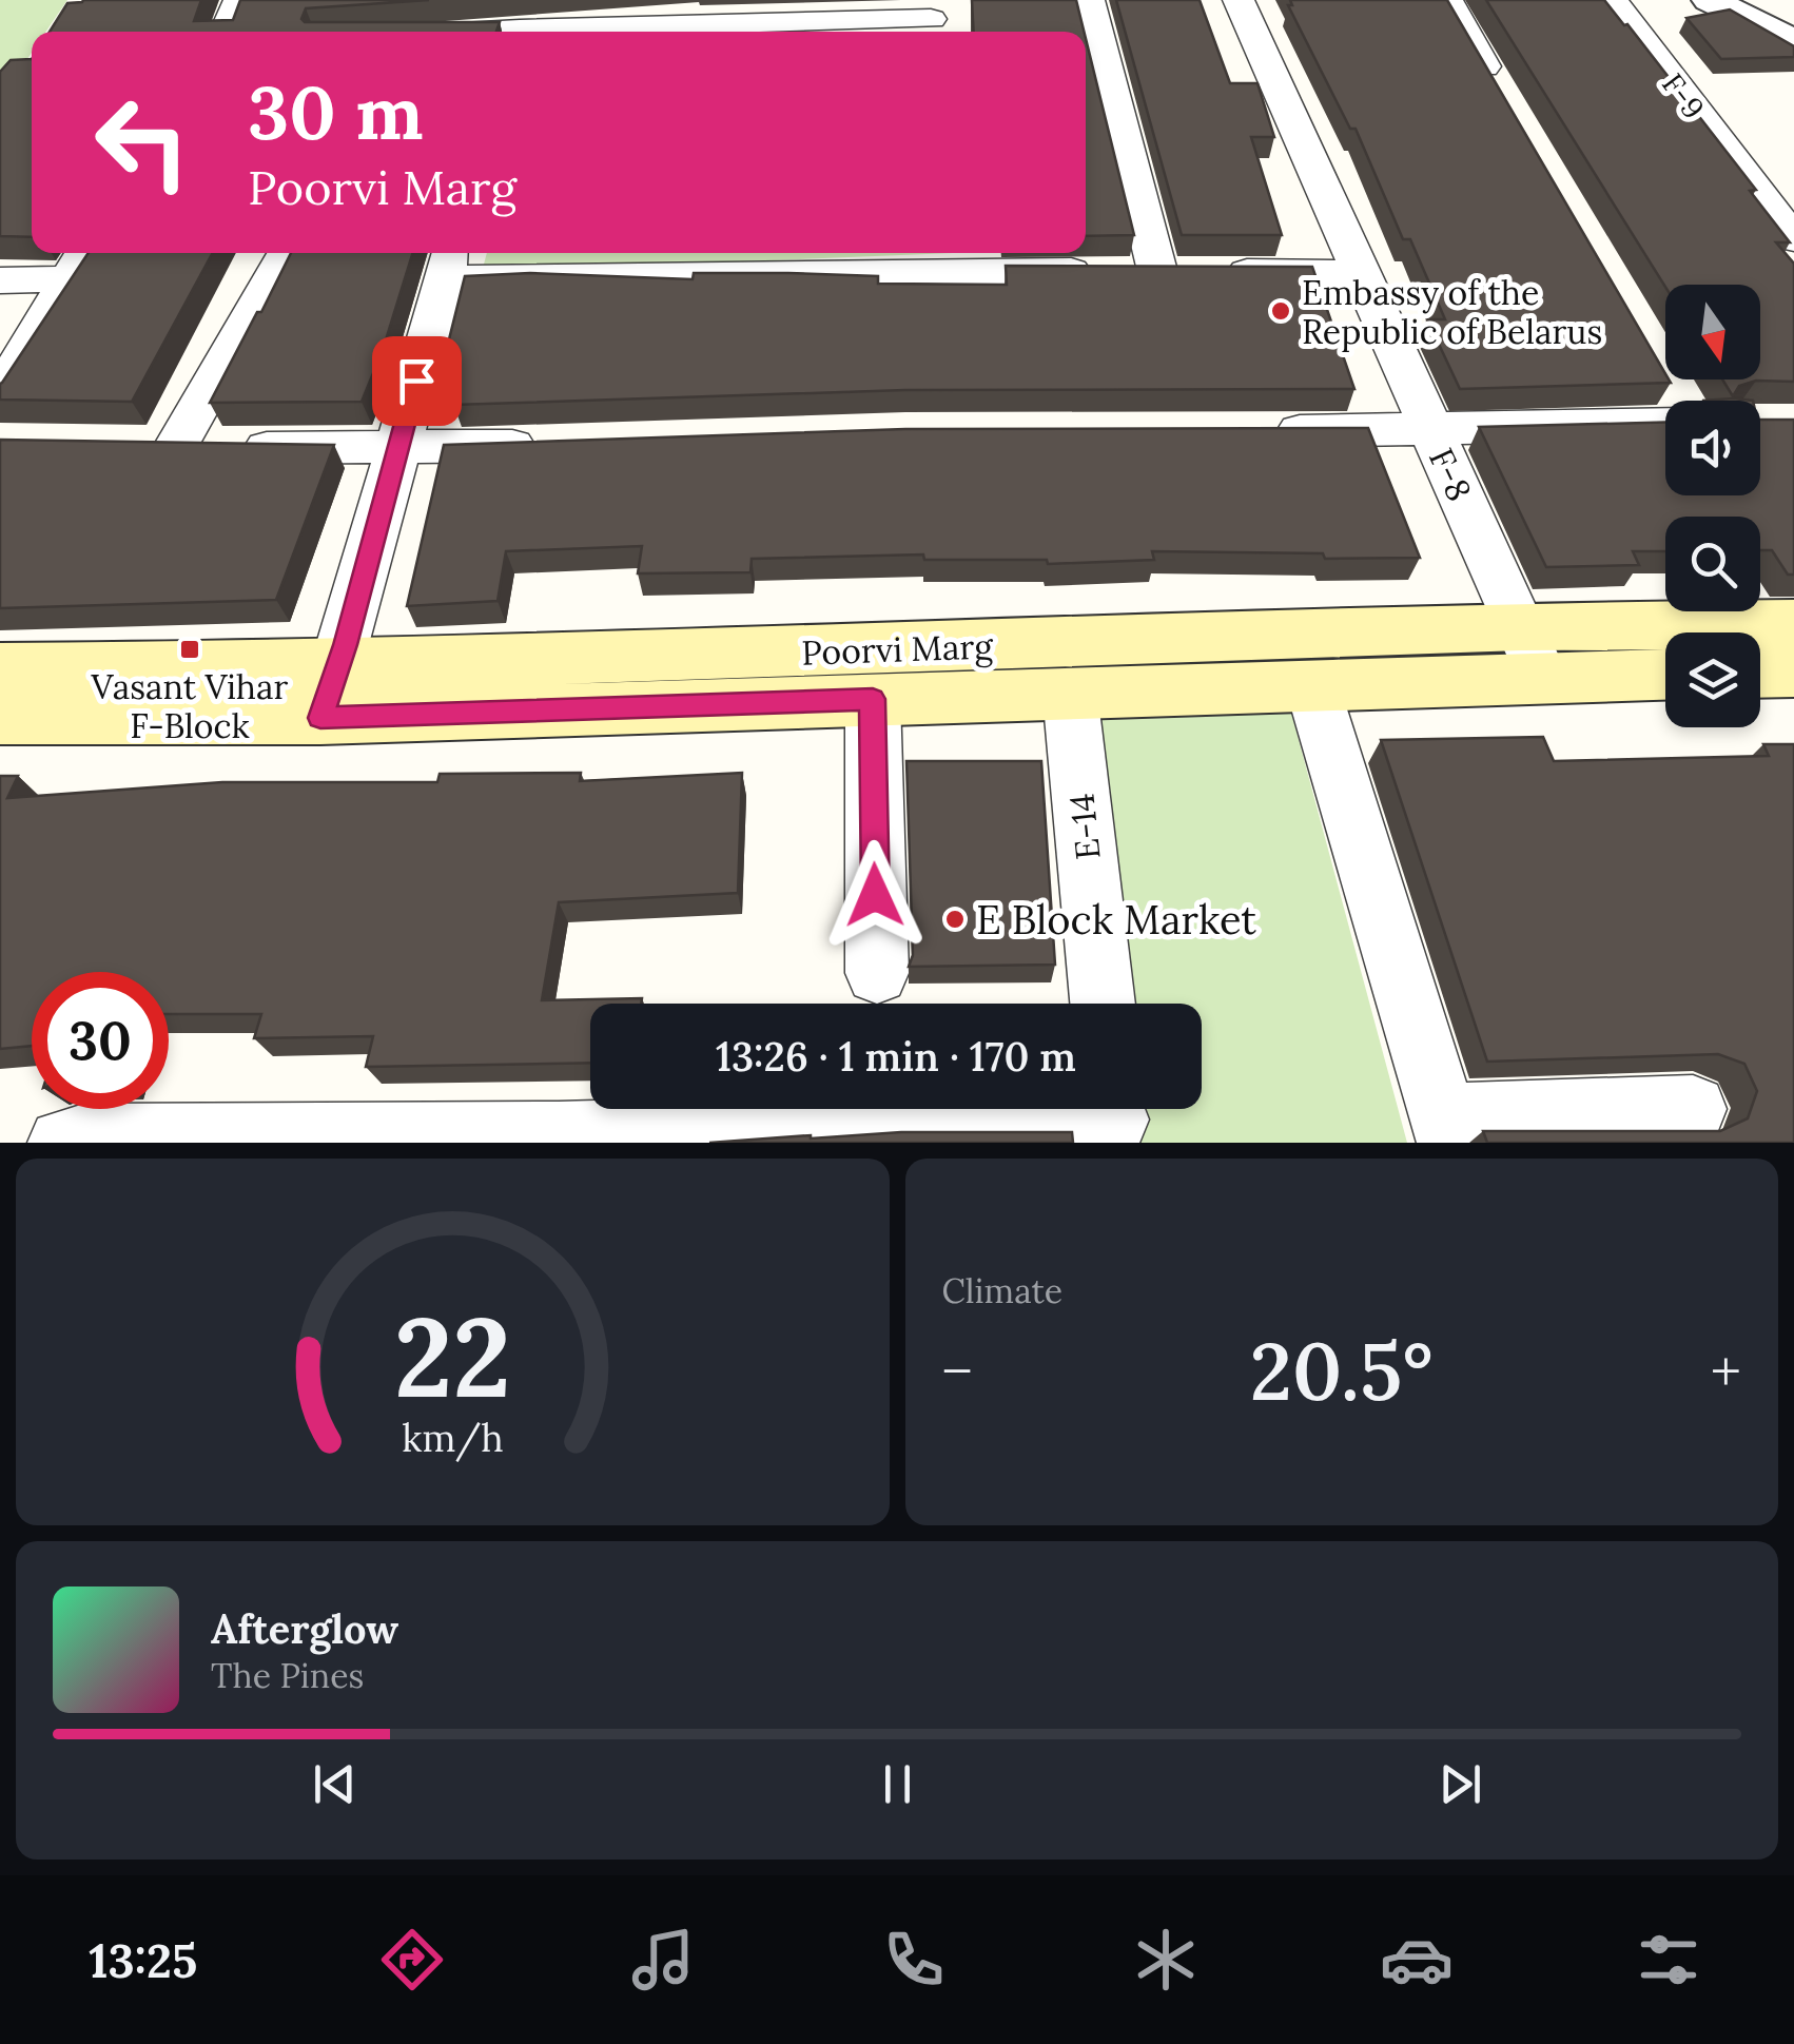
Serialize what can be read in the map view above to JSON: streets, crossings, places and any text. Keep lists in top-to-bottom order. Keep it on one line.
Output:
{"streets":{"main road":["Poorvi Marg"],"street":["F-9","F-8","E-14"]},"crossings":[["F-8","Poorvi Marg"],["Poorvi Marg","E-14"]],"places":{"other":["Embassy of the Republic of Belarus","E Block Market"],"transit":["Vasant Vihar F-Block"]},"north":"bottom","page":{"turn":["30 m","Poorvi Marg"],"limit":"30","trip":"13:26 · 1 min · 170 m","tile":"Climate","heat":["−","20.5°","+"],"song":["Afterglow","The Pines"],"tabs":"13:25","gauge":["22","km/h"]}}
